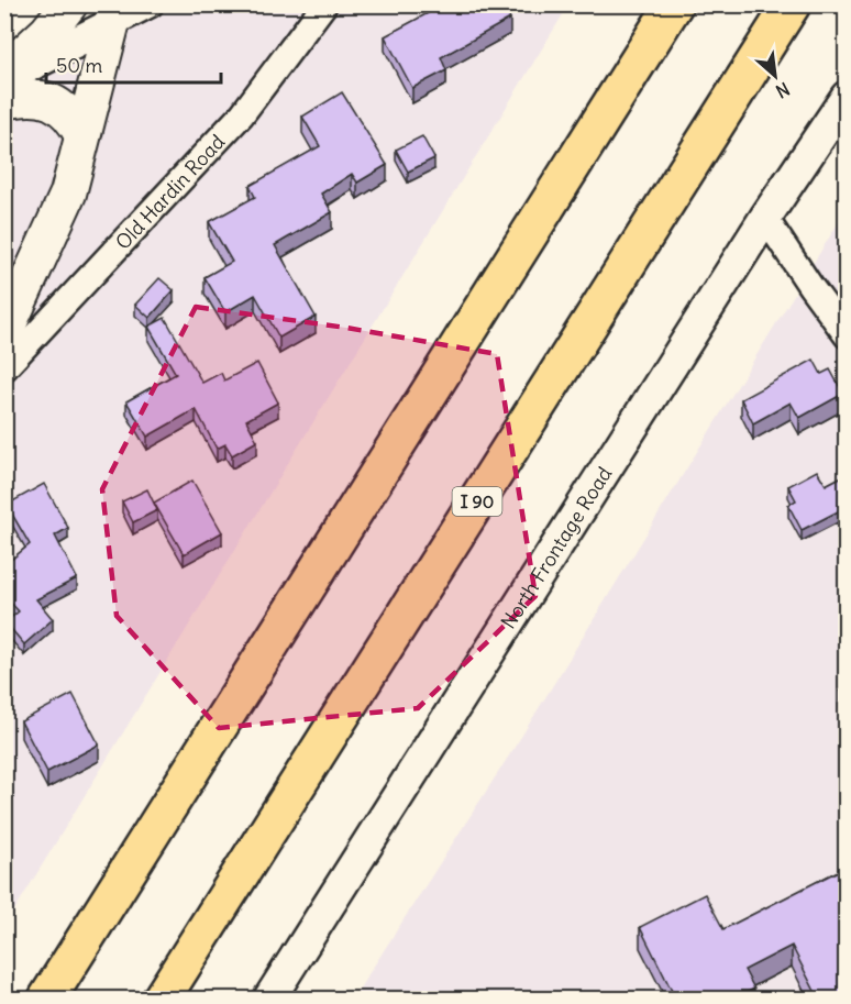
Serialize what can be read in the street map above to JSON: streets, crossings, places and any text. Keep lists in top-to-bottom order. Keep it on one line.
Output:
{"streets":{"highway":["I 90"],"street":["Old Hardin Road","North Frontage Road"]},"scale_bar":"50 m","north":"bottom right"}
